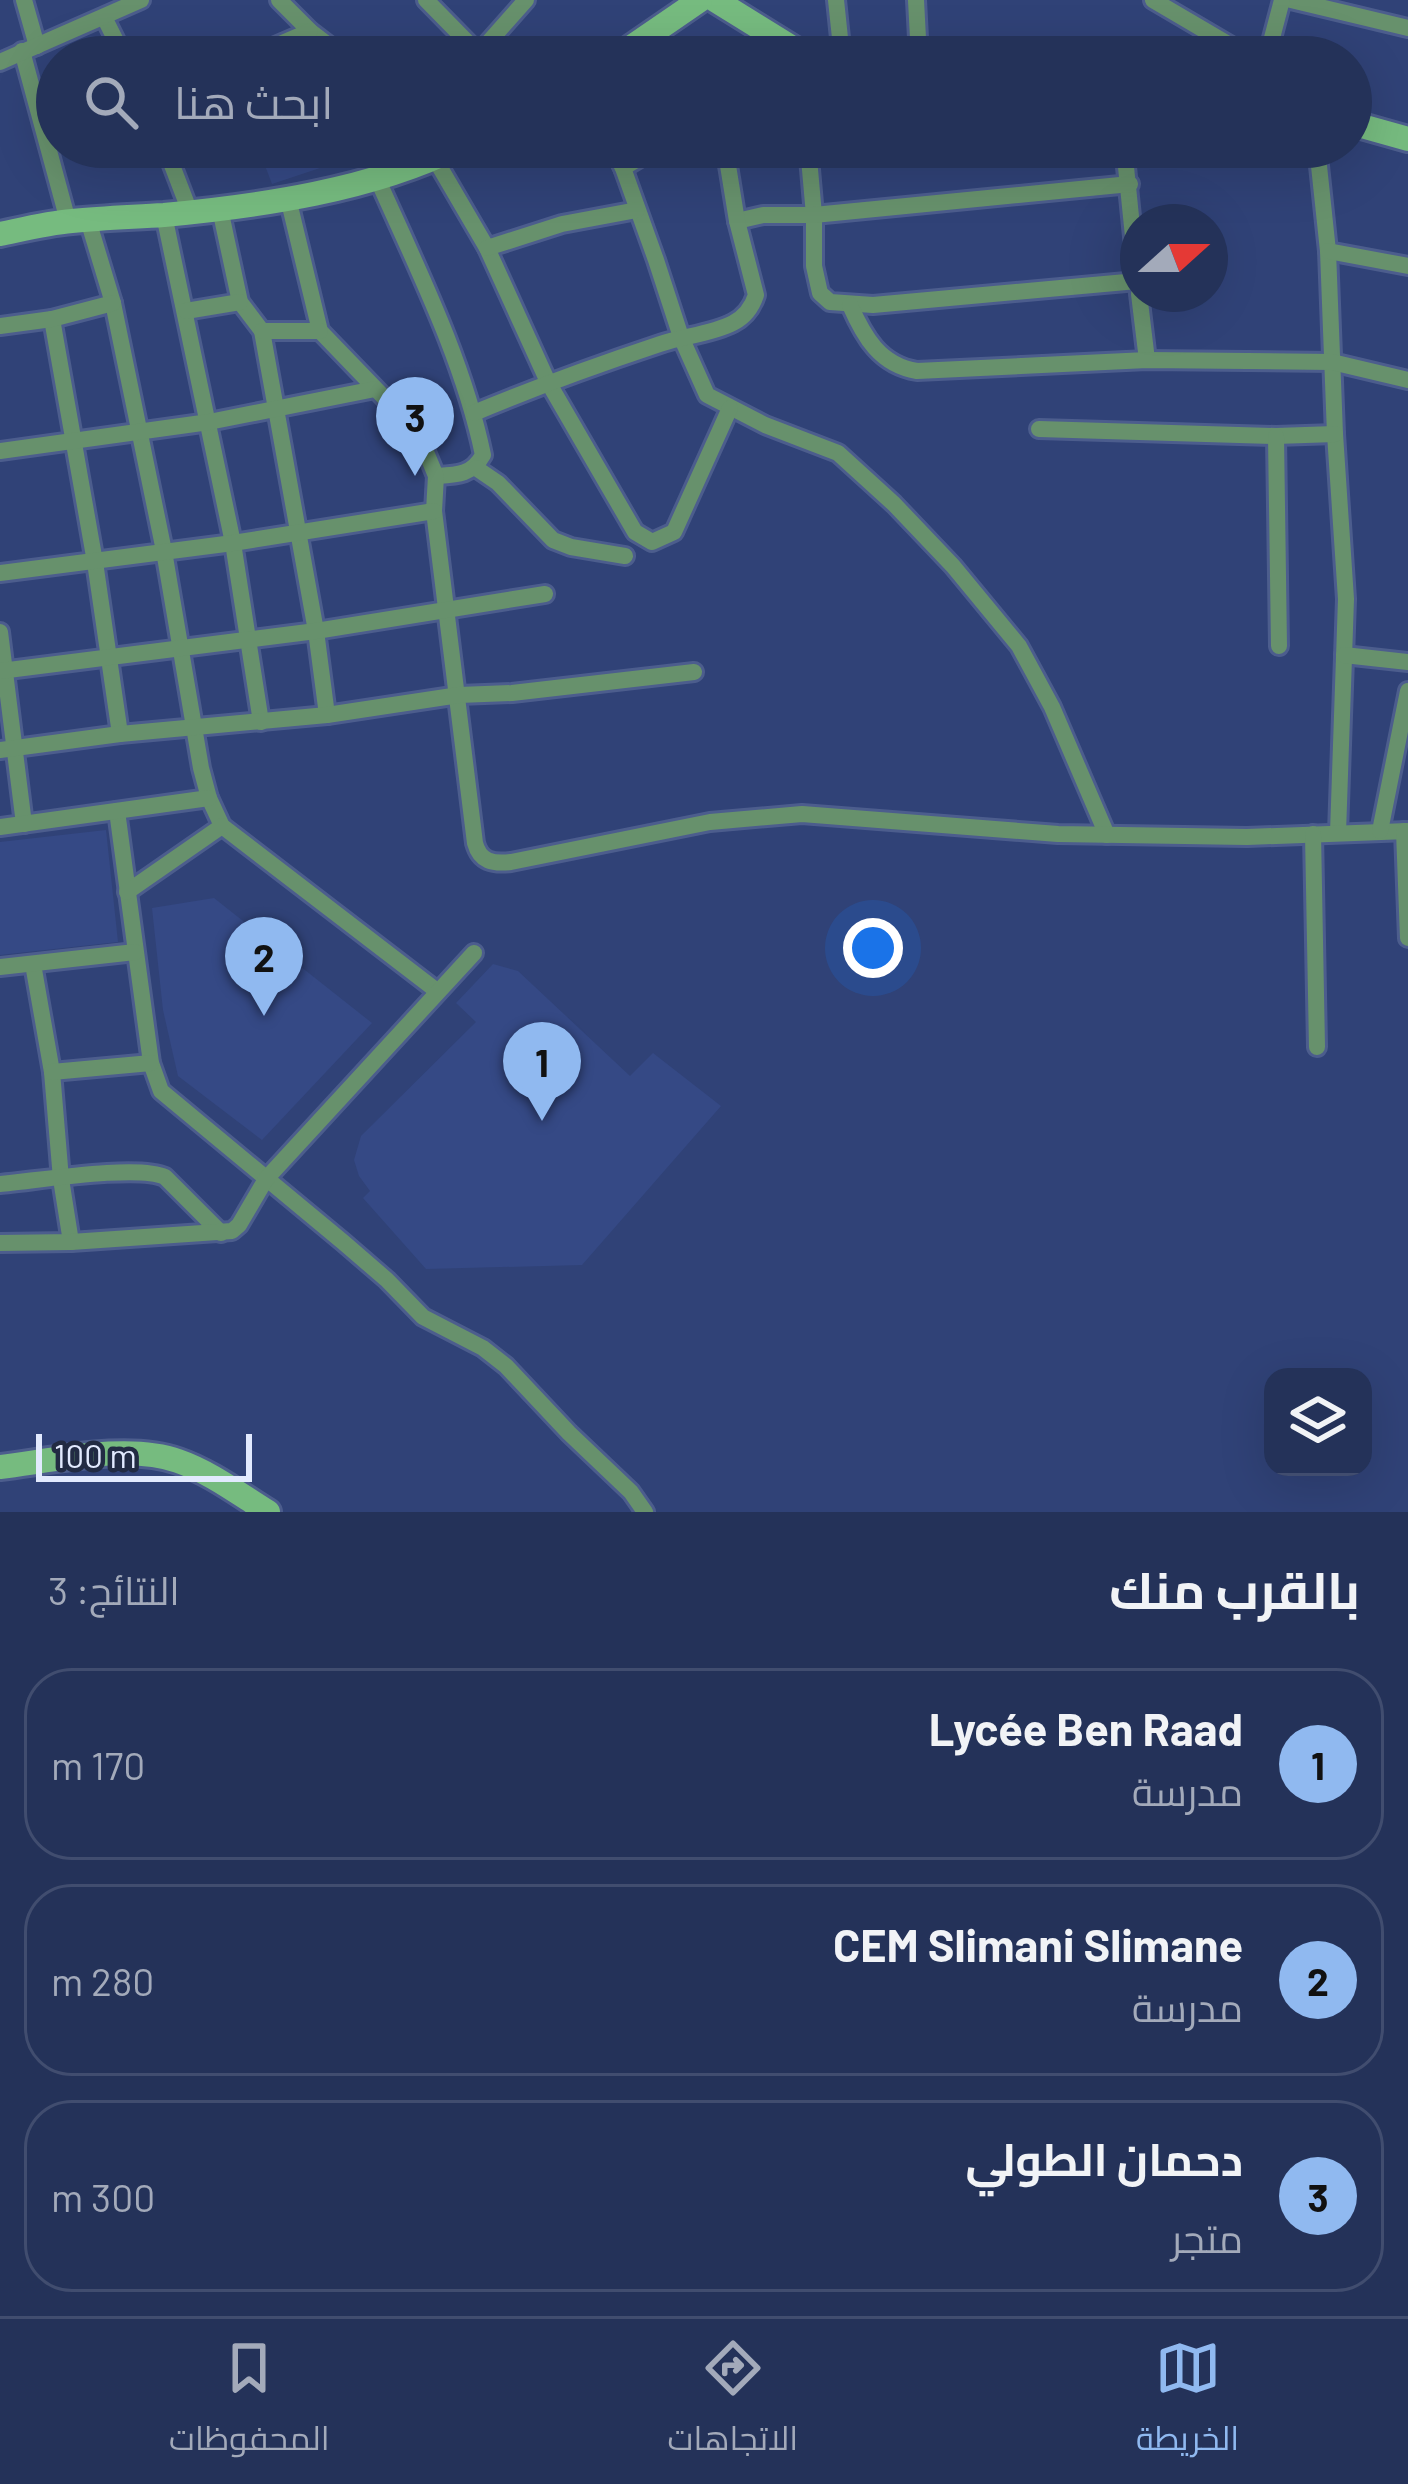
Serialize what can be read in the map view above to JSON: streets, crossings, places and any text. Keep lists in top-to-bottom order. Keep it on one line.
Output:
{"scale_bar":"100 m","north":"right","page":{"search":"ابحث هنا","pins":["3","2","1"],"scale":"100 m","heading":["بالقرب منك","النتائج: 3"],"list":[{"mark":"1","name":"Lycée Ben Raad","note":"مدرسة","value":"170 m"},{"mark":"2","name":"CEM Slimani Slimane","note":"مدرسة","value":"280 m"},{"mark":"3","name":"دحمان الطولي","note":"متجر","value":"300 m"}],"nav":["الخريطة","الاتجاهات","المحفوظات"]}}
